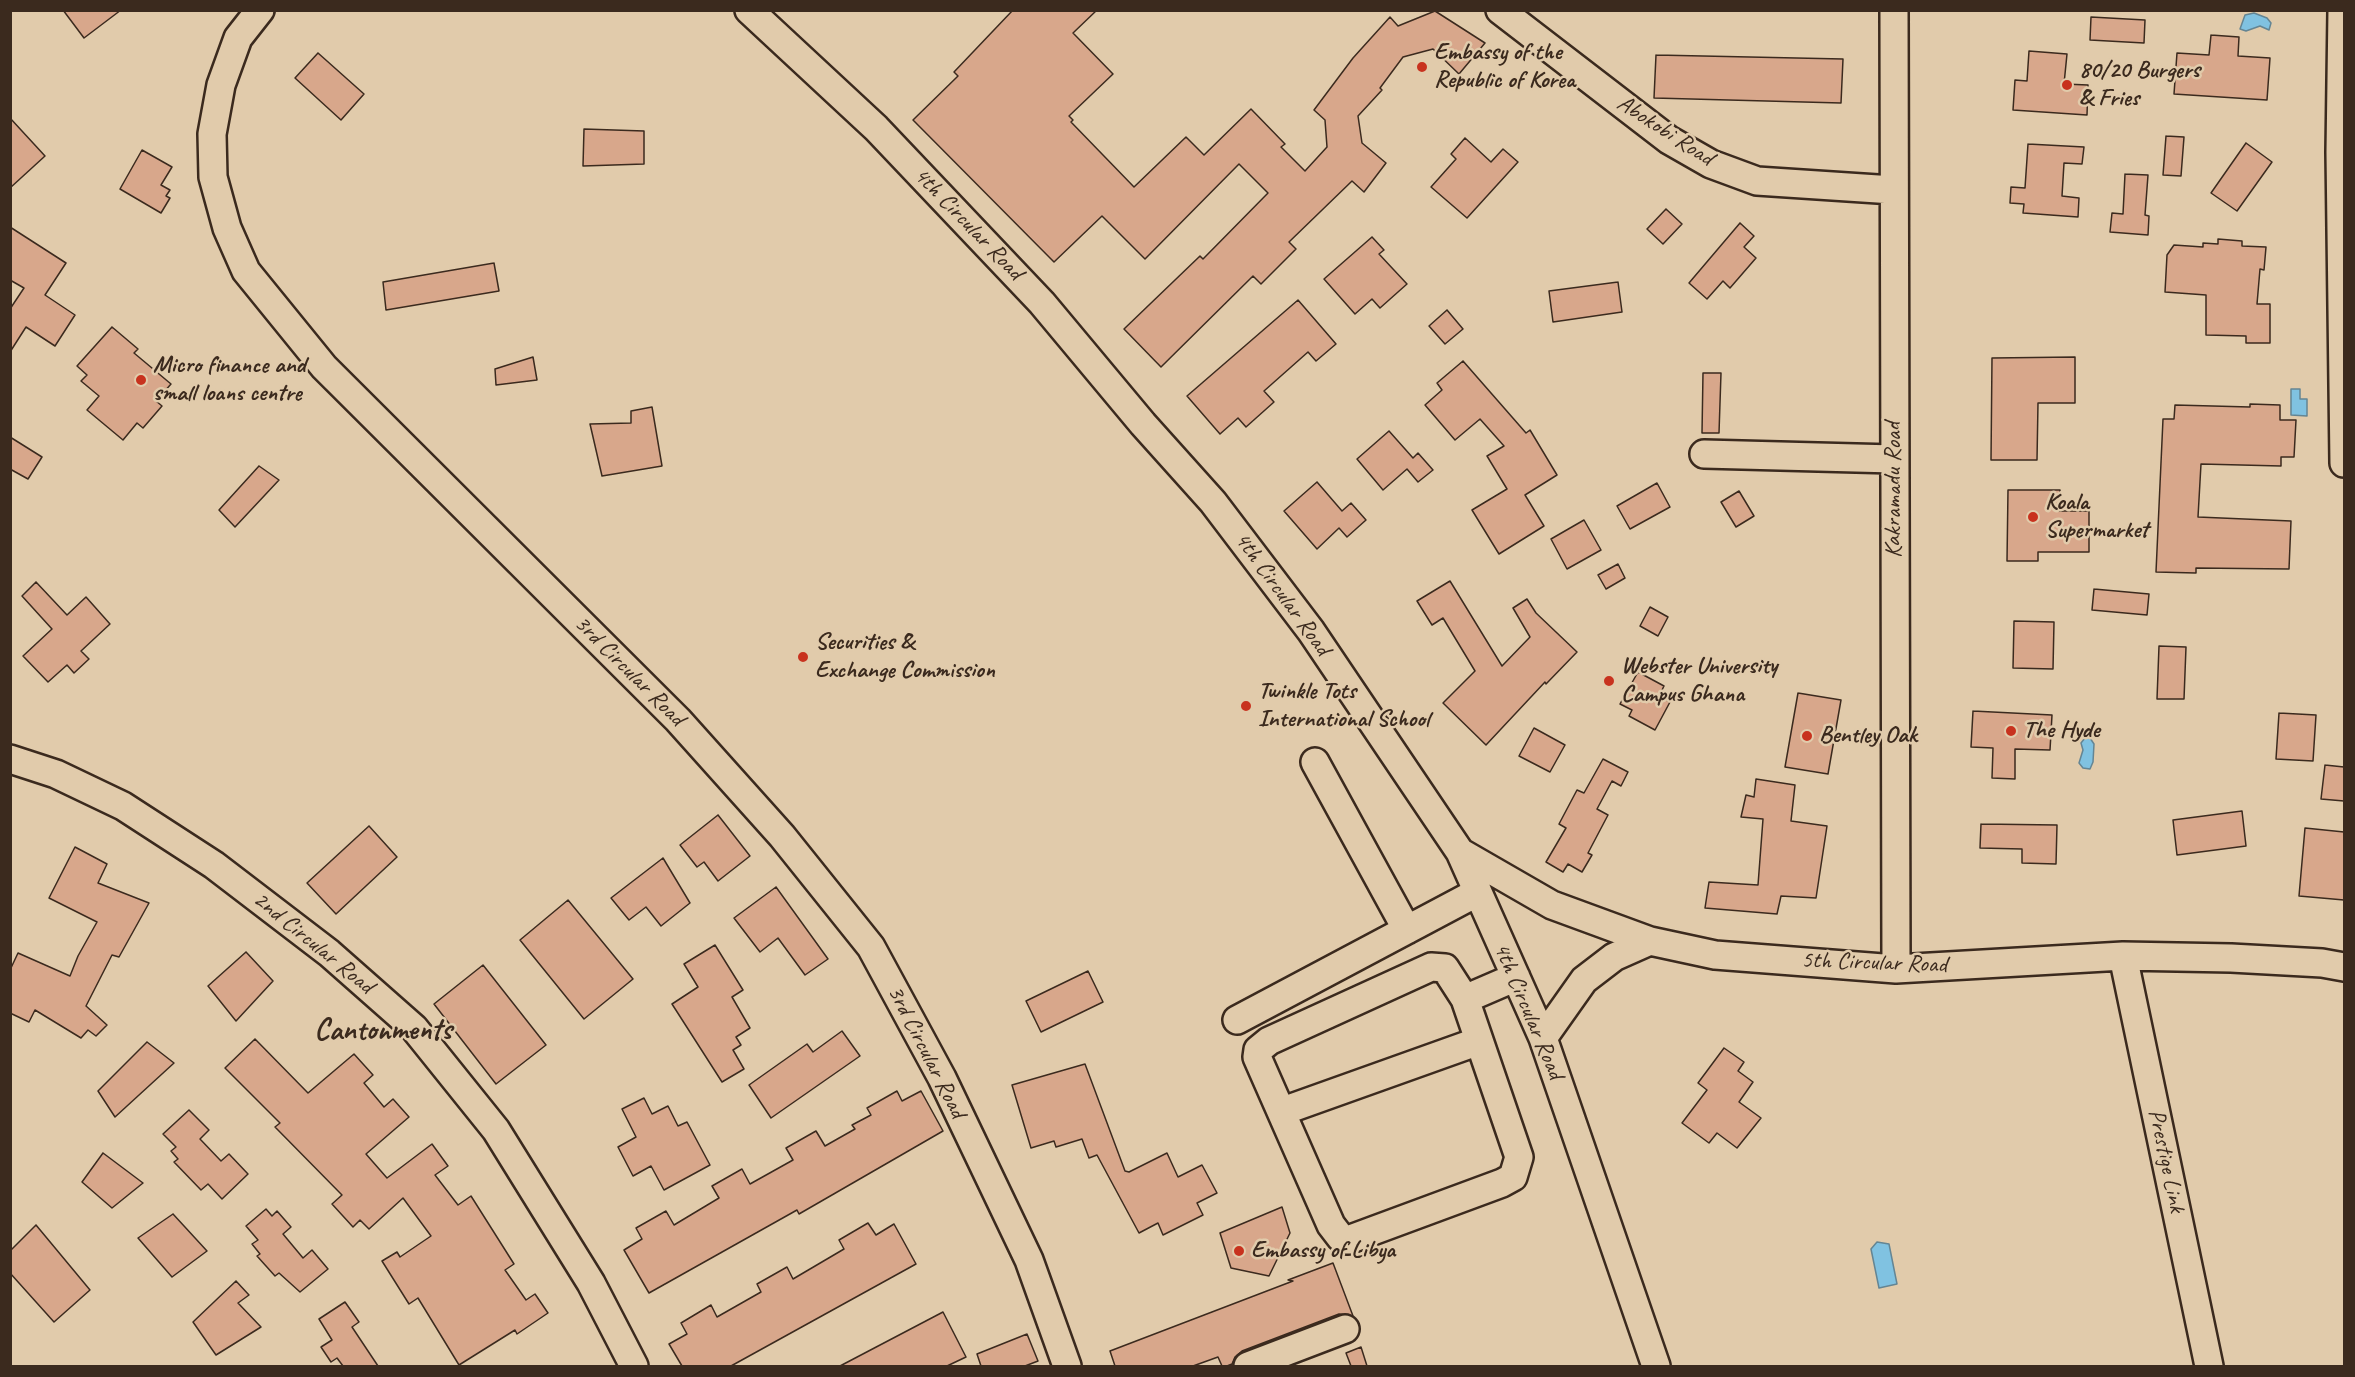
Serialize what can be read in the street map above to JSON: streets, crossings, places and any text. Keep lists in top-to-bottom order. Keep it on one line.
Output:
{"streets":{"street":["Abokobi Road","4th Circular Road","Kakramadu Road","3rd Circular Road","2nd Circular Road","5th Circular Road","Prestige Link"]},"crossings":[["Abokobi Road","Kakramadu Road"],["4th Circular Road","5th Circular Road"],["Kakramadu Road","5th Circular Road"],["5th Circular Road","Prestige Link"]],"districts":["Cantonments"],"places":["Embassy of the Republic of Korea","80/20 Burgers & Fries","Micro finance and small loans centre","Koala Supermarket","Securities & Exchange Commission","Webster University Campus Ghana","Twinkle Tots International School","The Hyde","Bentley Oak","Embassy of Libya"]}
